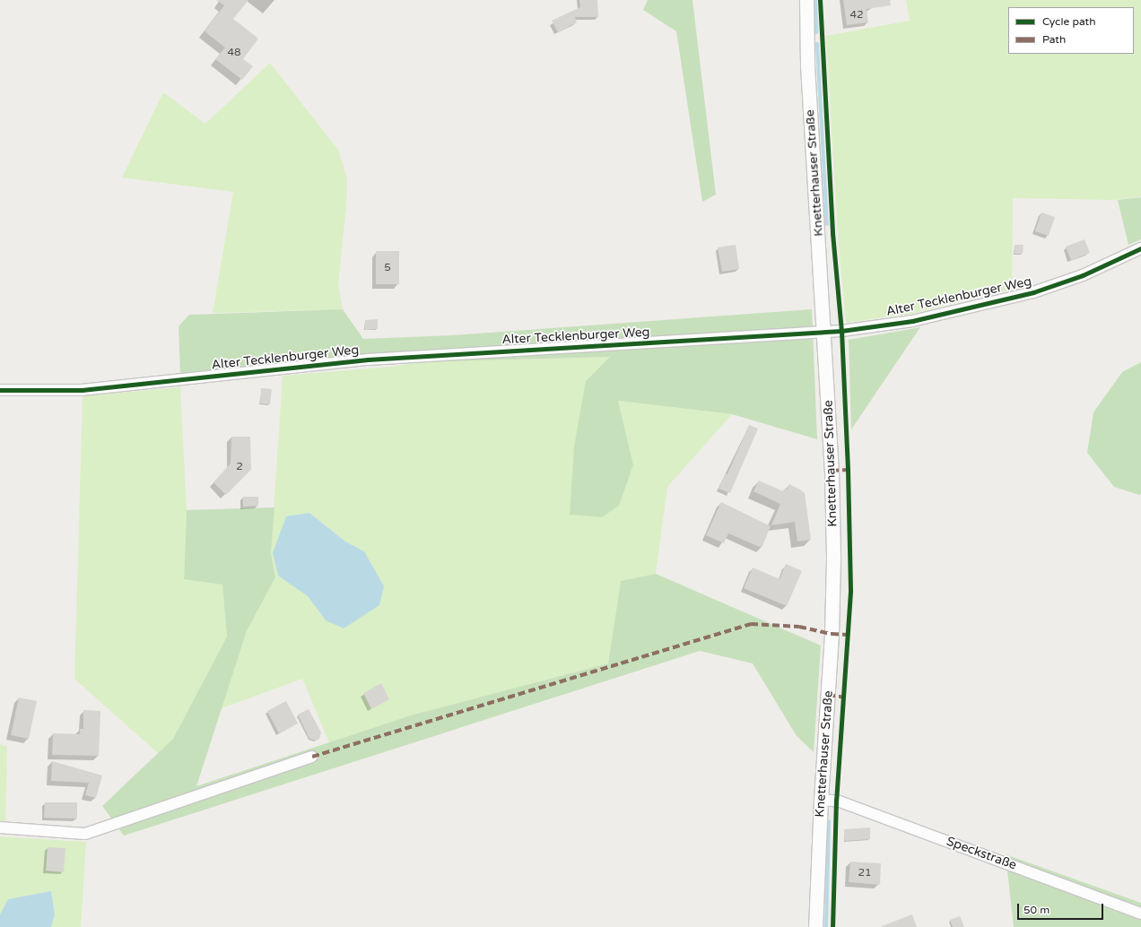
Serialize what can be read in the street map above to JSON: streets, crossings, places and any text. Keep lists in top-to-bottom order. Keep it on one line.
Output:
{"streets":{"street":["Knetterhauser Straße","Alter Tecklenburger Weg","Speckstraße"]},"crossings":[["Knetterhauser Straße","Alter Tecklenburger Weg"],["Knetterhauser Straße","Speckstraße"]],"house_numbers":["42","48","5","2","21"],"legend":["Cycle path","Path"],"scale_bar":"50 m"}
